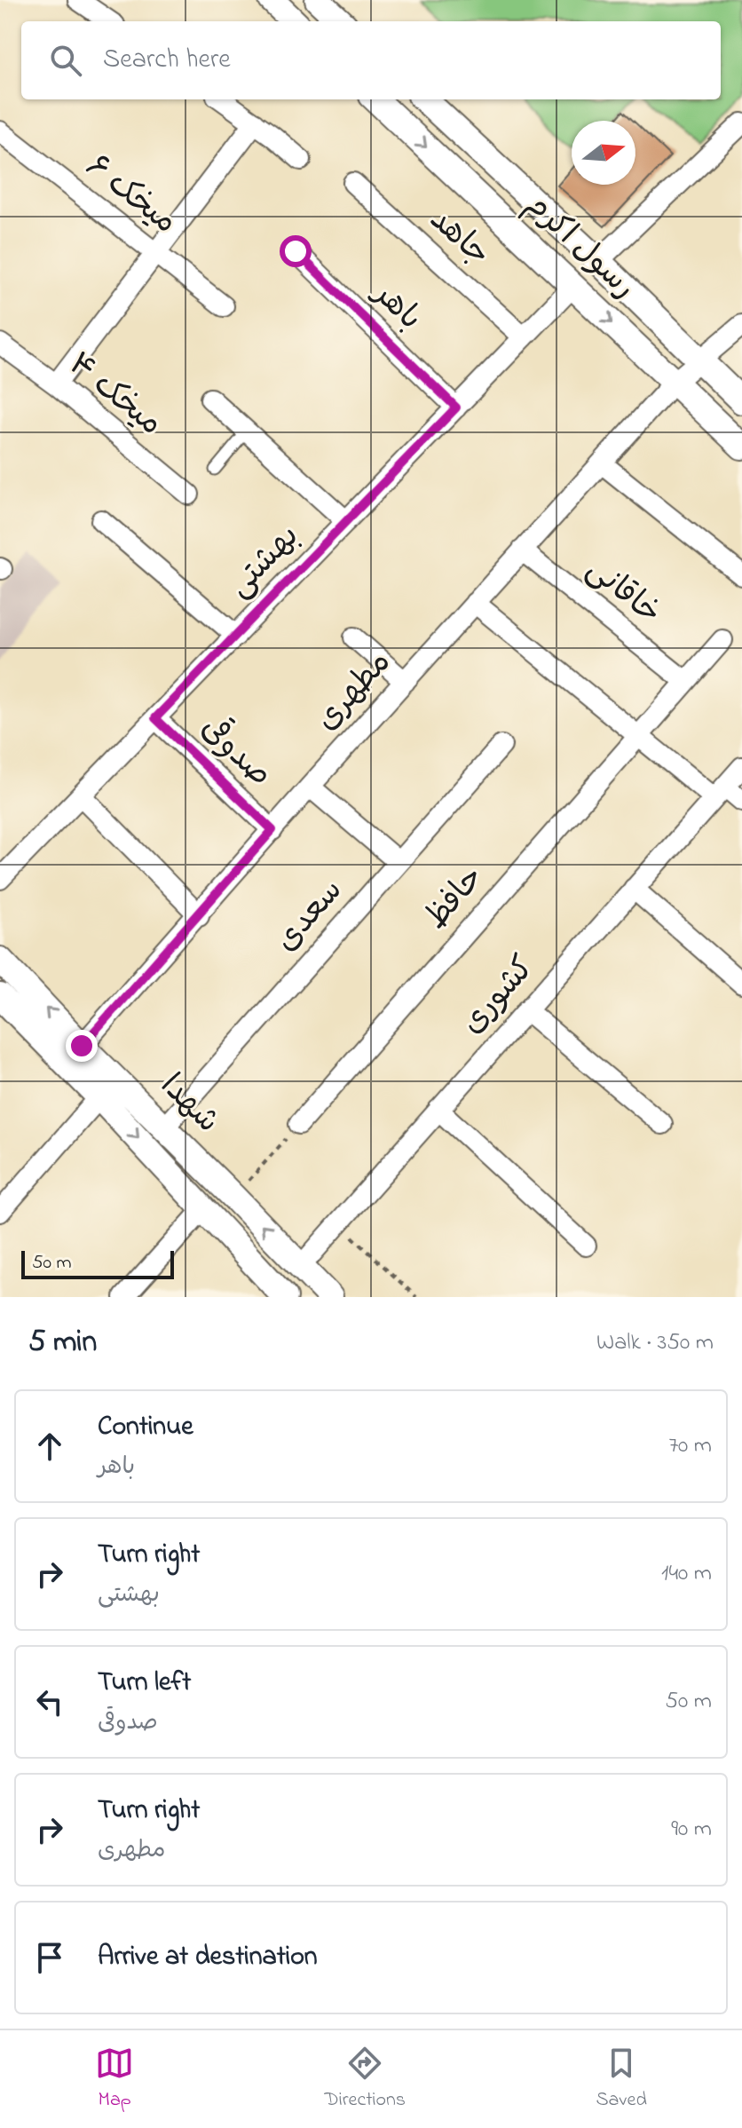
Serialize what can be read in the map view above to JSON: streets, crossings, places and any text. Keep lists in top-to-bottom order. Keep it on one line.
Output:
{"streets":{"street":["میخک ۶","جاهد","رسول اکرم","باهر","میخک ۴","بهشتی","خاقانی","مطهری","صدوقی","حافظ","سعدی","کشوری","شهدا"]},"crossings":[["جاهد","بهشتی"],["رسول اکرم","بهشتی"],["رسول اکرم","مطهری"],["باهر","بهشتی"],["بهشتی","صدوقی"],["خاقانی","مطهری"],["خاقانی","حافظ"],["مطهری","صدوقی"],["مطهری","شهدا"],["سعدی","شهدا"],["کشوری","شهدا"]],"scale_bar":"50 m","north":"right","page":{"search":"Search here","scale":"50 m","heading":["5 min","Walk · 350 m"],"list":[["Continue","باهر","70 m"],["Turn right","بهشتی","140 m"],["Turn left","صدوقی","50 m"],["Turn right","مطهری","90 m"],"Arrive at destination"],"nav":["Map","Directions","Saved"]}}
